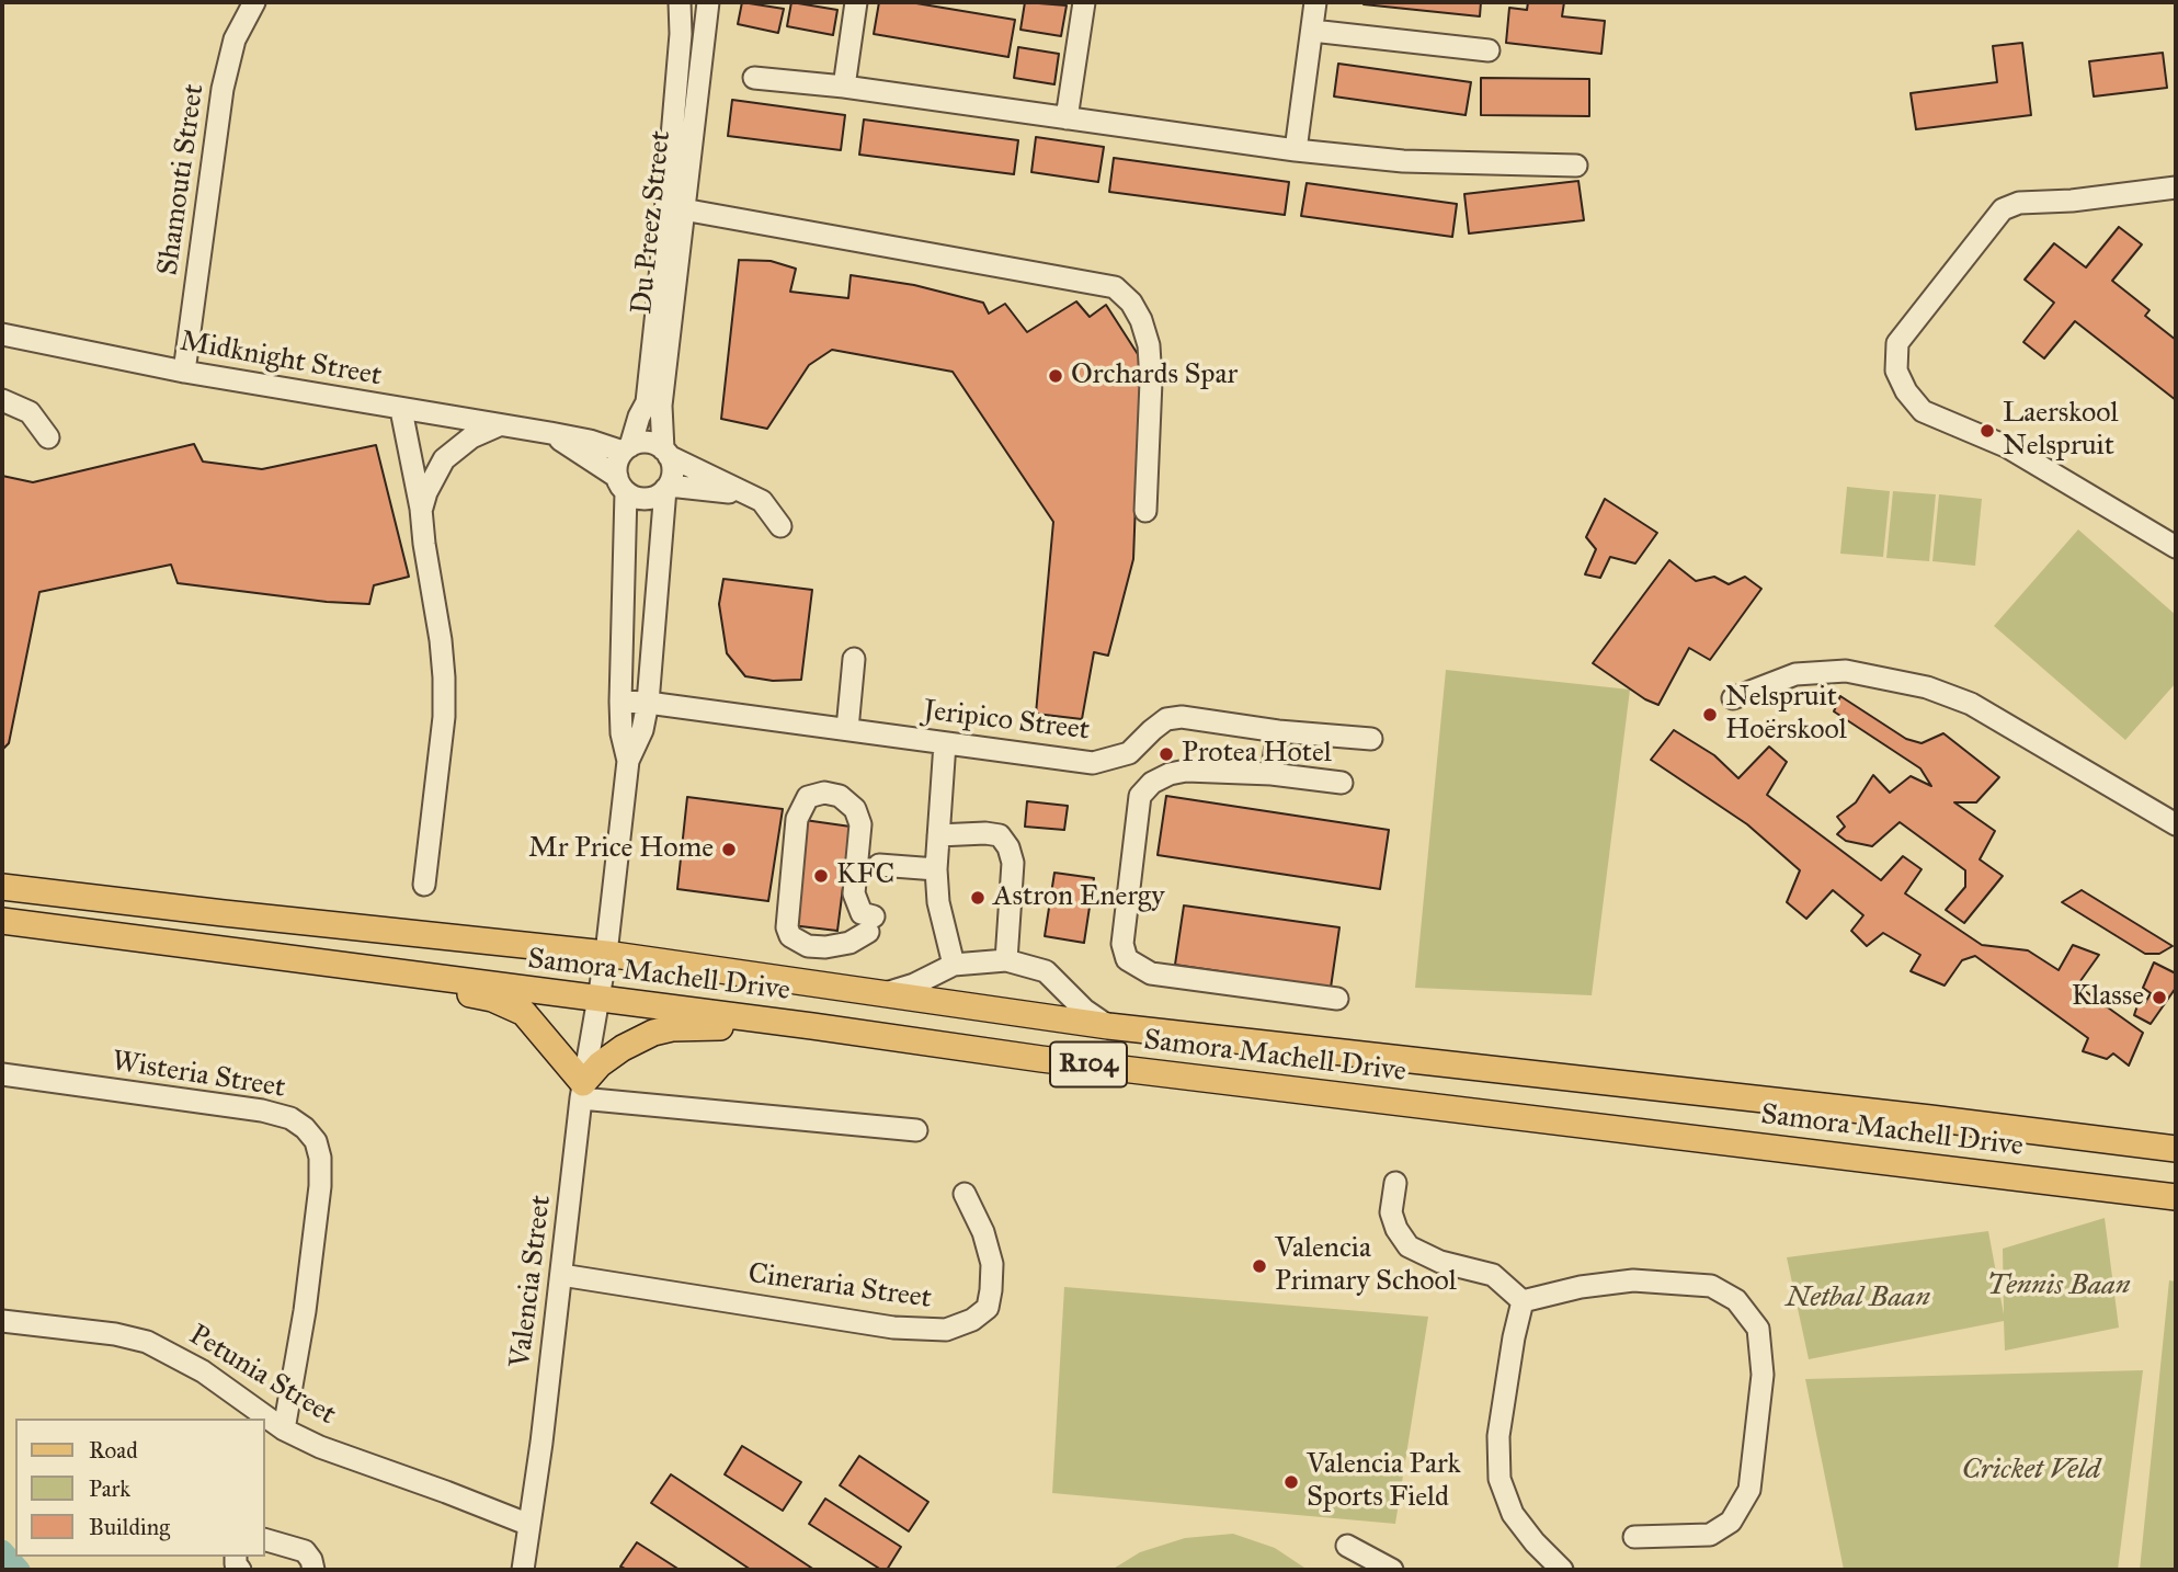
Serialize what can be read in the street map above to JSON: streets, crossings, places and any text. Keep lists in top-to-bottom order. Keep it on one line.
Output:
{"streets":{"main road":["Samora Machell Drive","R104"],"street":["Shamouti Street","Du Preez Street","Midknight Street","Jeripico Street","Wisteria Street","Valencia Street","Cineraria Street","Petunia Street"]},"crossings":[["Shamouti Street","Midknight Street"],["Du Preez Street","Midknight Street"],["Samora Machell Drive","Valencia Street"],["Wisteria Street","Petunia Street"],["Valencia Street","Cineraria Street"],["Valencia Street","Petunia Street"]],"parks":["Tennis Baan","Netbal Baan","Cricket Veld"],"places":["Orchards Spar","Laerskool Nelspruit","Nelspruit Hoërskool","Protea Hotel","Mr Price Home","KFC","Astron Energy","Klasse","Valencia Primary School","Valencia Park Sports Field"],"legend":["Road","Park","Building"]}
